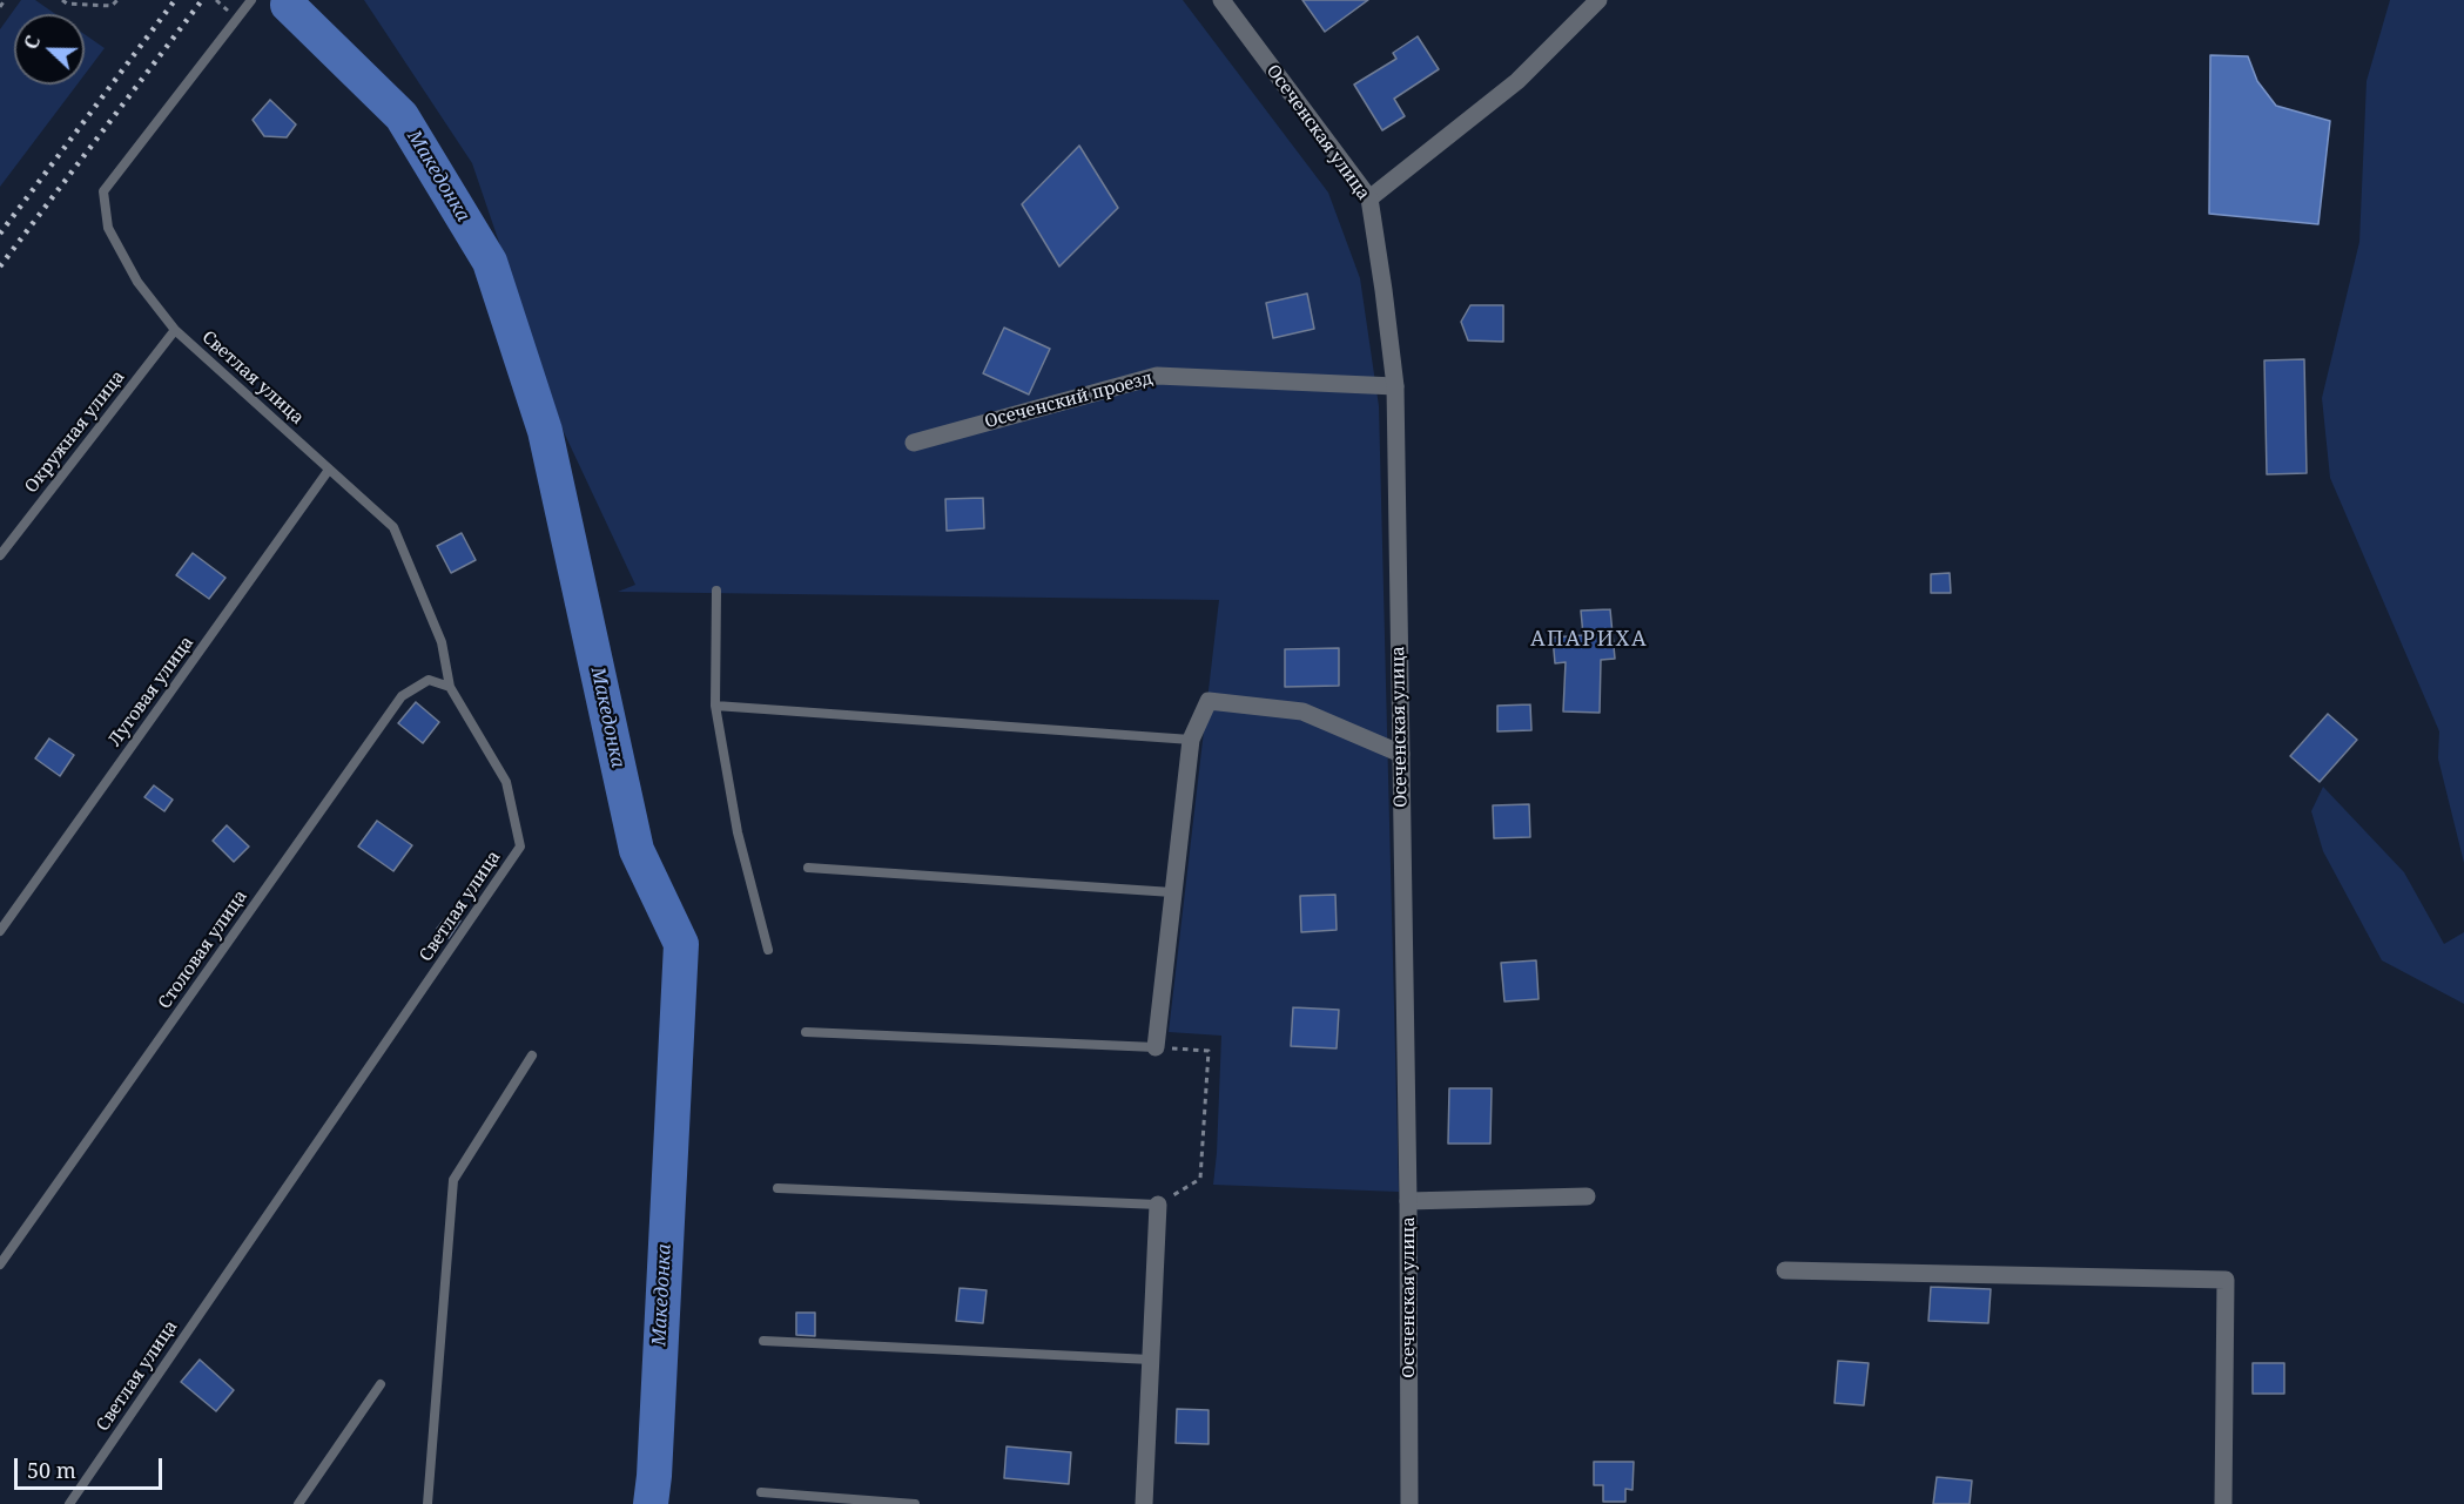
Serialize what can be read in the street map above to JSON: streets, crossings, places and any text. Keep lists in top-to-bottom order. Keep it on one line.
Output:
{"streets":{"street":["Осеченская улица","Осеченский проезд"],"lane":["Светлая улица","Окружная улица","Луговая улица","Столовая улица"]},"crossings":[["Осеченская улица","Осеченский проезд"],["Светлая улица","Окружная улица"],["Светлая улица","Луговая улица"],["Светлая улица","Столовая улица"]],"districts":["АПАРИХА"],"water":["Македонка"],"scale_bar":"50 m","north":"left"}
